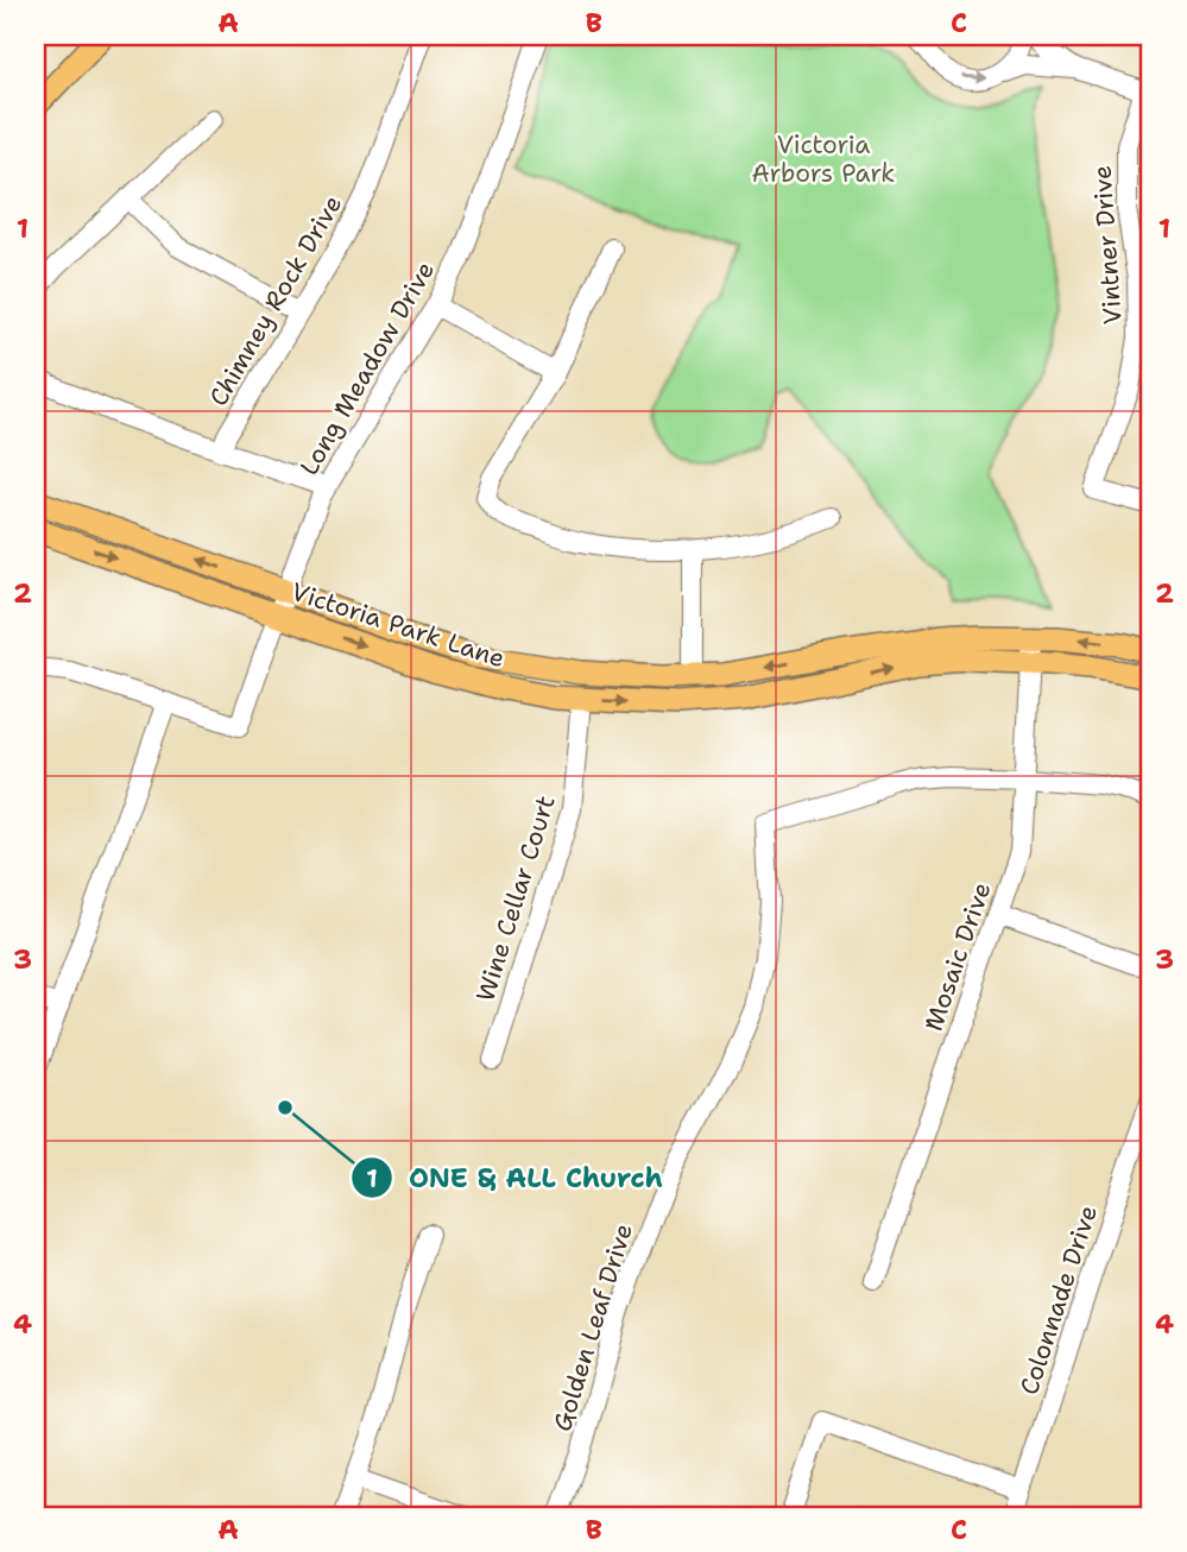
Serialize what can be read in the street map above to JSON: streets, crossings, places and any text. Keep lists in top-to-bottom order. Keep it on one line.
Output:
{"streets":{"main road":["Victoria Park Lane"],"street":["Vintner Drive","Chimney Rock Drive","Long Meadow Drive","Wine Cellar Court","Mosaic Drive","Colonnade Drive","Golden Leaf Drive"]},"crossings":[["Long Meadow Drive","Victoria Park Lane"],["Victoria Park Lane","Wine Cellar Court"],["Victoria Park Lane","Mosaic Drive"],["Mosaic Drive","Golden Leaf Drive"]],"parks":["Victoria Arbors Park"],"places":["ONE & ALL Church"],"grid":{"columns":["A","B","C"],"rows":["1","2","3","4"]}}
